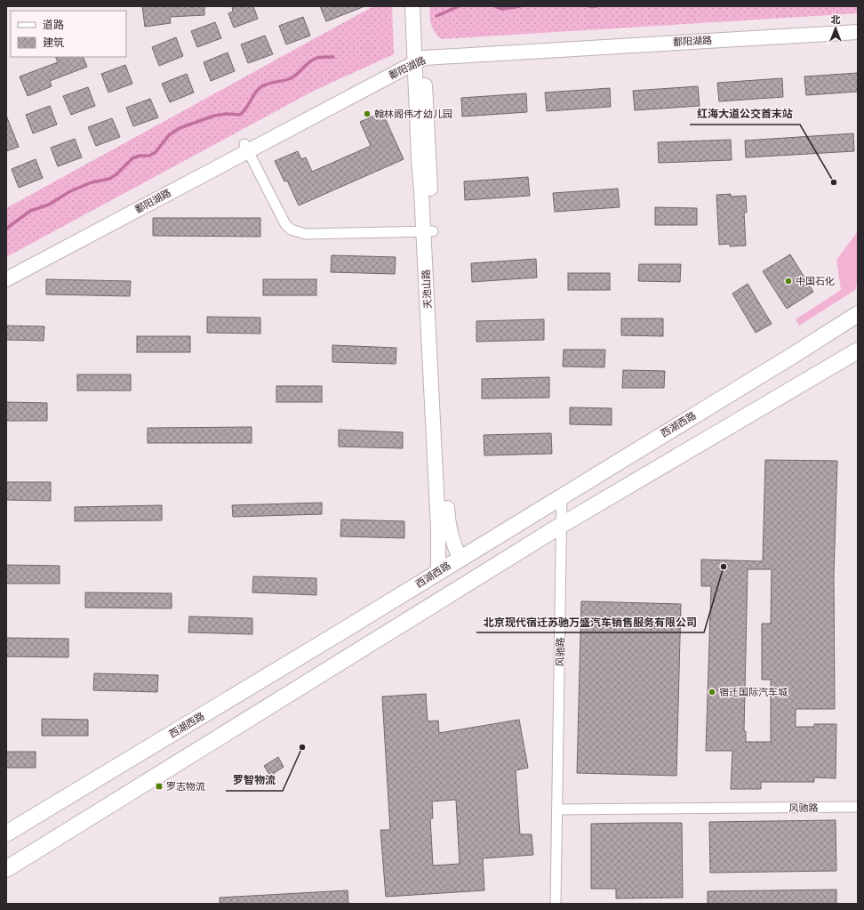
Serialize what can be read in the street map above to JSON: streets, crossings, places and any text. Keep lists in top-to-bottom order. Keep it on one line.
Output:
{"streets":{"main road":["西湖西路"],"street":["鄱阳湖路","天池山路","风驰路"]},"crossings":[["鄱阳湖路","天池山路"],["天池山路","西湖西路"],["西湖西路","风驰路"]],"places":{"other":["翰林阁伟才幼儿园","红海大道公交首末站","中国石化","北京现代宿迁苏驰万盛汽车销售服务有限公司","宿迁国际汽车城","罗智物流"],"transit":["罗志物流"]},"legend":["道路","建筑"],"north":"top"}
